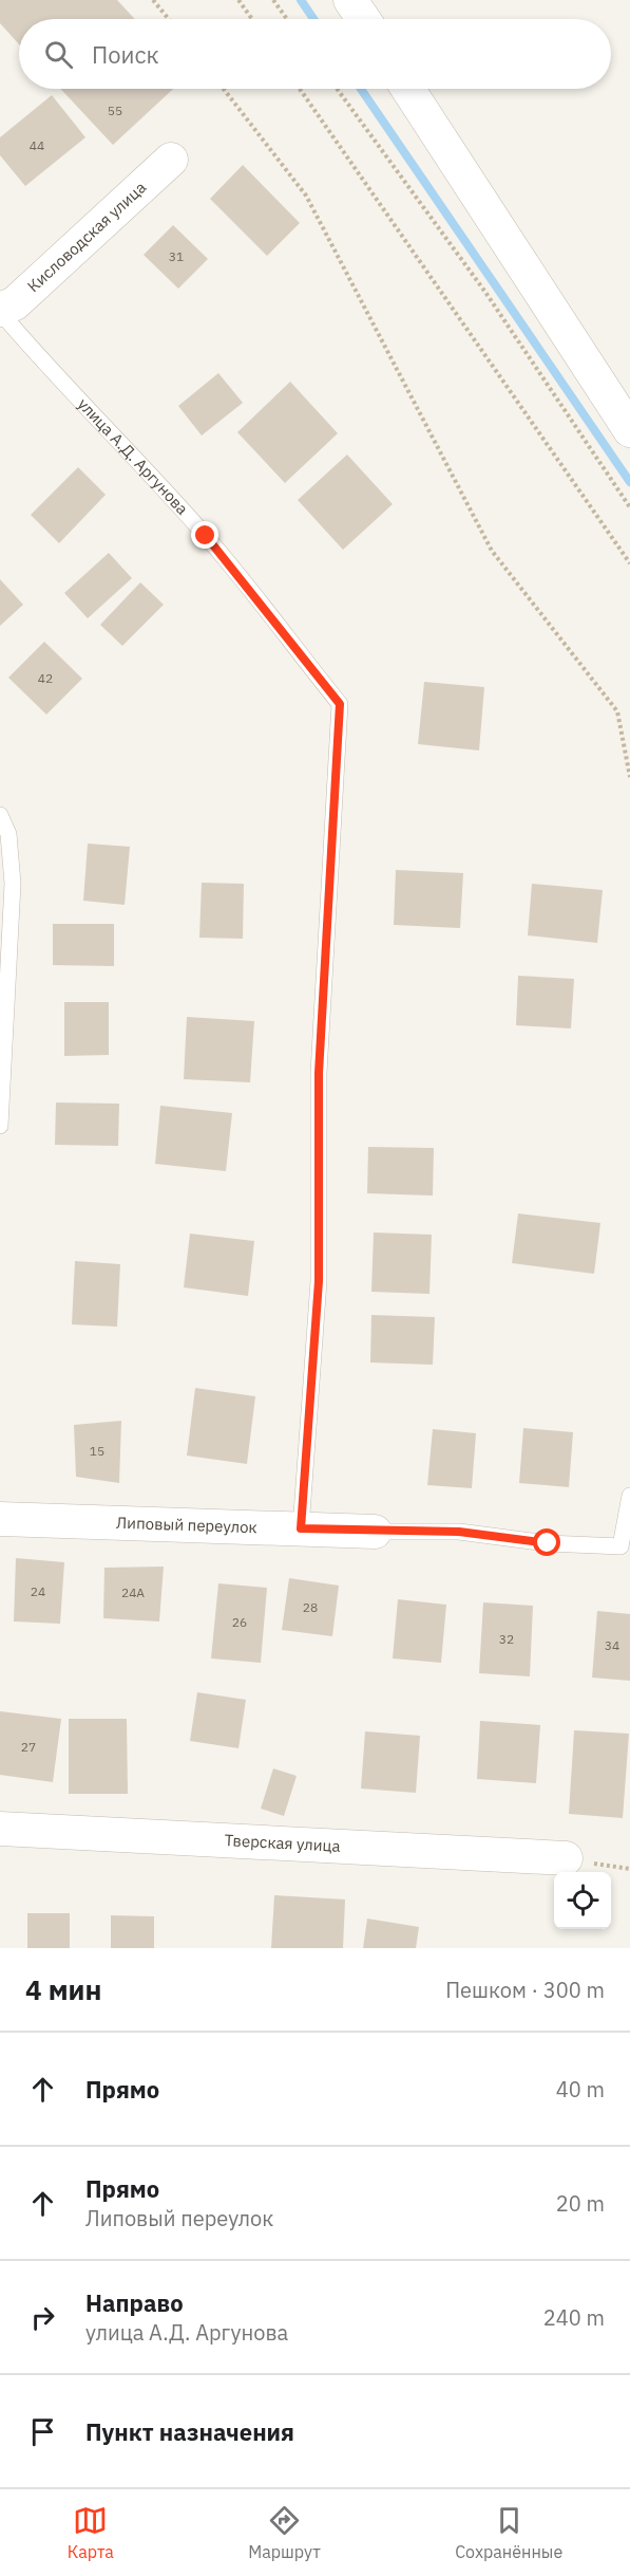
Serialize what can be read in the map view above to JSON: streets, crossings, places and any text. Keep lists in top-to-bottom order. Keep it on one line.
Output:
{"streets":{"street":["Кисловодская улица","Липовый переулок","Тверская улица"],"lane":["улица А.Д. Аргунова"]},"crossings":[["Кисловодская улица","улица А.Д. Аргунова"],["улица А.Д. Аргунова","Липовый переулок"]],"house_numbers":["55","44","31","42","15","24","24А","28","26","32","34","27"],"page":{"search":"Поиск","heading":["4 мин","Пешком · 300 m"],"list":[["Прямо","40 m"],["Прямо","Липовый переулок","20 m"],["Направо","улица А.Д. Аргунова","240 m"],"Пункт назначения"],"nav":["Карта","Маршрут","Сохранённые"]}}
